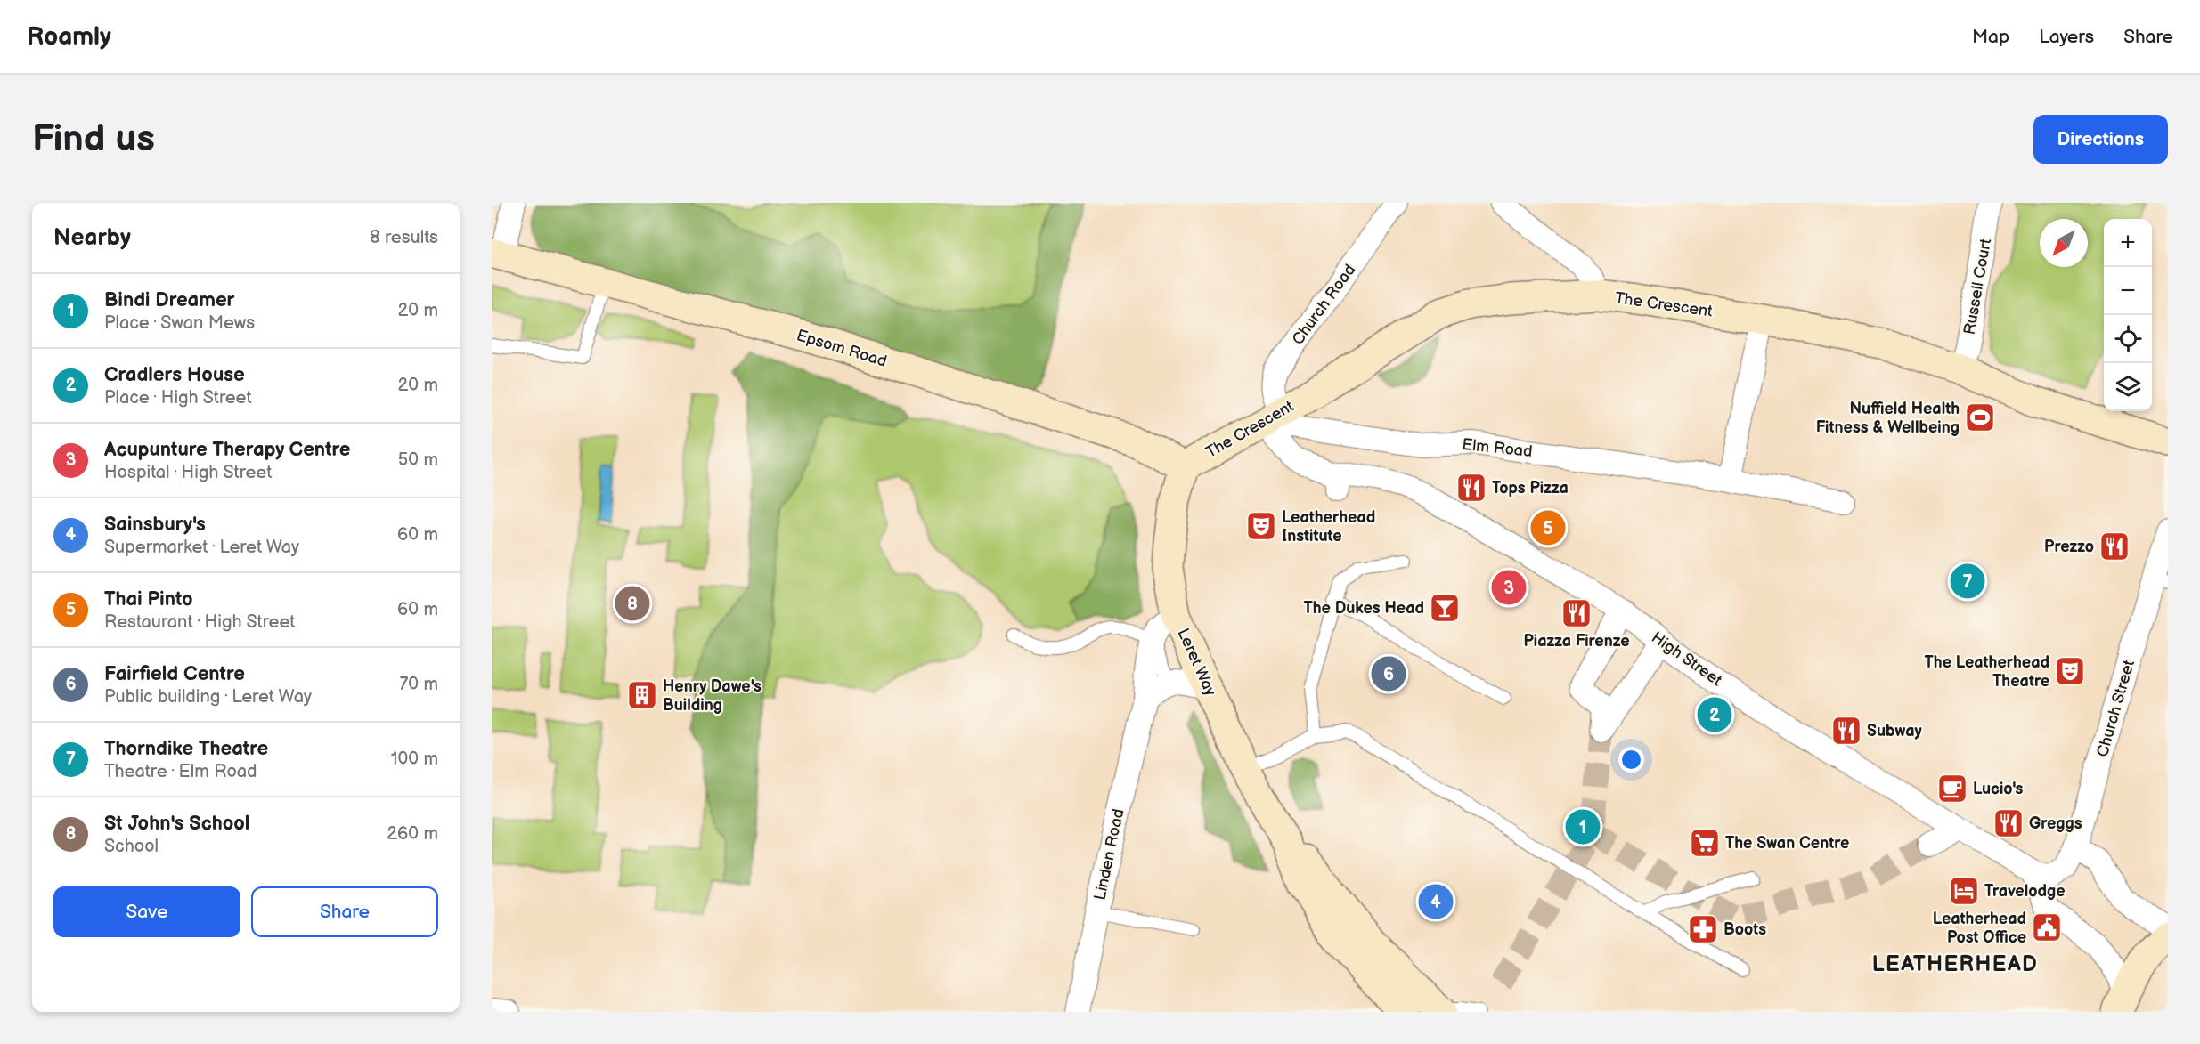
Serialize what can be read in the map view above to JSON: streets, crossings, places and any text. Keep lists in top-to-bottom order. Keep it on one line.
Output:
{"streets":{"main road":["The Crescent","Epsom Road","Leret Way"],"street":["Russell Court","Church Road","Elm Road","High Street","Church Street","Linden Road"]},"crossings":[["Russell Court","The Crescent"],["Church Road","The Crescent"],["Church Road","Elm Road"],["Church Road","High Street"],["The Crescent","Epsom Road"],["The Crescent","Elm Road"],["The Crescent","High Street"],["The Crescent","Leret Way"],["Epsom Road","Leret Way"],["Elm Road","High Street"],["High Street","Church Street"],["Leret Way","Linden Road"]],"districts":["LEATHERHEAD"],"places":{"sports":["Nuffield Health Fitness & Wellbeing"],"restaurant":["Tops Pizza","Prezzo","Piazza Firenze","Subway","Greggs"],"theatre":["Leatherhead Institute","The Leatherhead Theatre"],"bar":["The Dukes Head"],"building":["Henry Dawe's Building"],"cafe":["Lucio's"],"supermarket":["The Swan Centre"],"hotel":["Travelodge"],"public building":["Leatherhead Post Office"],"pharmacy":["Boots"]},"north":"bottom left","page":{"header":"Roamly","nav":["Map","Layers","Share"],"buttons":["Directions",["Save","Share"]],"title":"Find us","heading":["Nearby","8 results"],"map_buttons":["+","−"],"list":[{"mark":"1","name":"Bindi Dreamer","note":"Place · Swan Mews","value":"20 m"},{"mark":"2","name":"Cradlers House","note":"Place · High Street","value":"20 m"},{"mark":"3","name":"Acupunture Therapy Centre","note":"Hospital · High Street","value":"50 m"},{"mark":"4","name":"Sainsbury's","note":"Supermarket · Leret Way","value":"60 m"},{"mark":"5","name":"Thai Pinto","note":"Restaurant · High Street","value":"60 m"},{"mark":"6","name":"Fairfield Centre","note":"Public building · Leret Way","value":"70 m"},{"mark":"7","name":"Thorndike Theatre","note":"Theatre · Elm Road","value":"100 m"},{"mark":"8","name":"St John's School","note":"School","value":"260 m"}],"pins":["5","7","3","8","6","2","1","4"]}}
